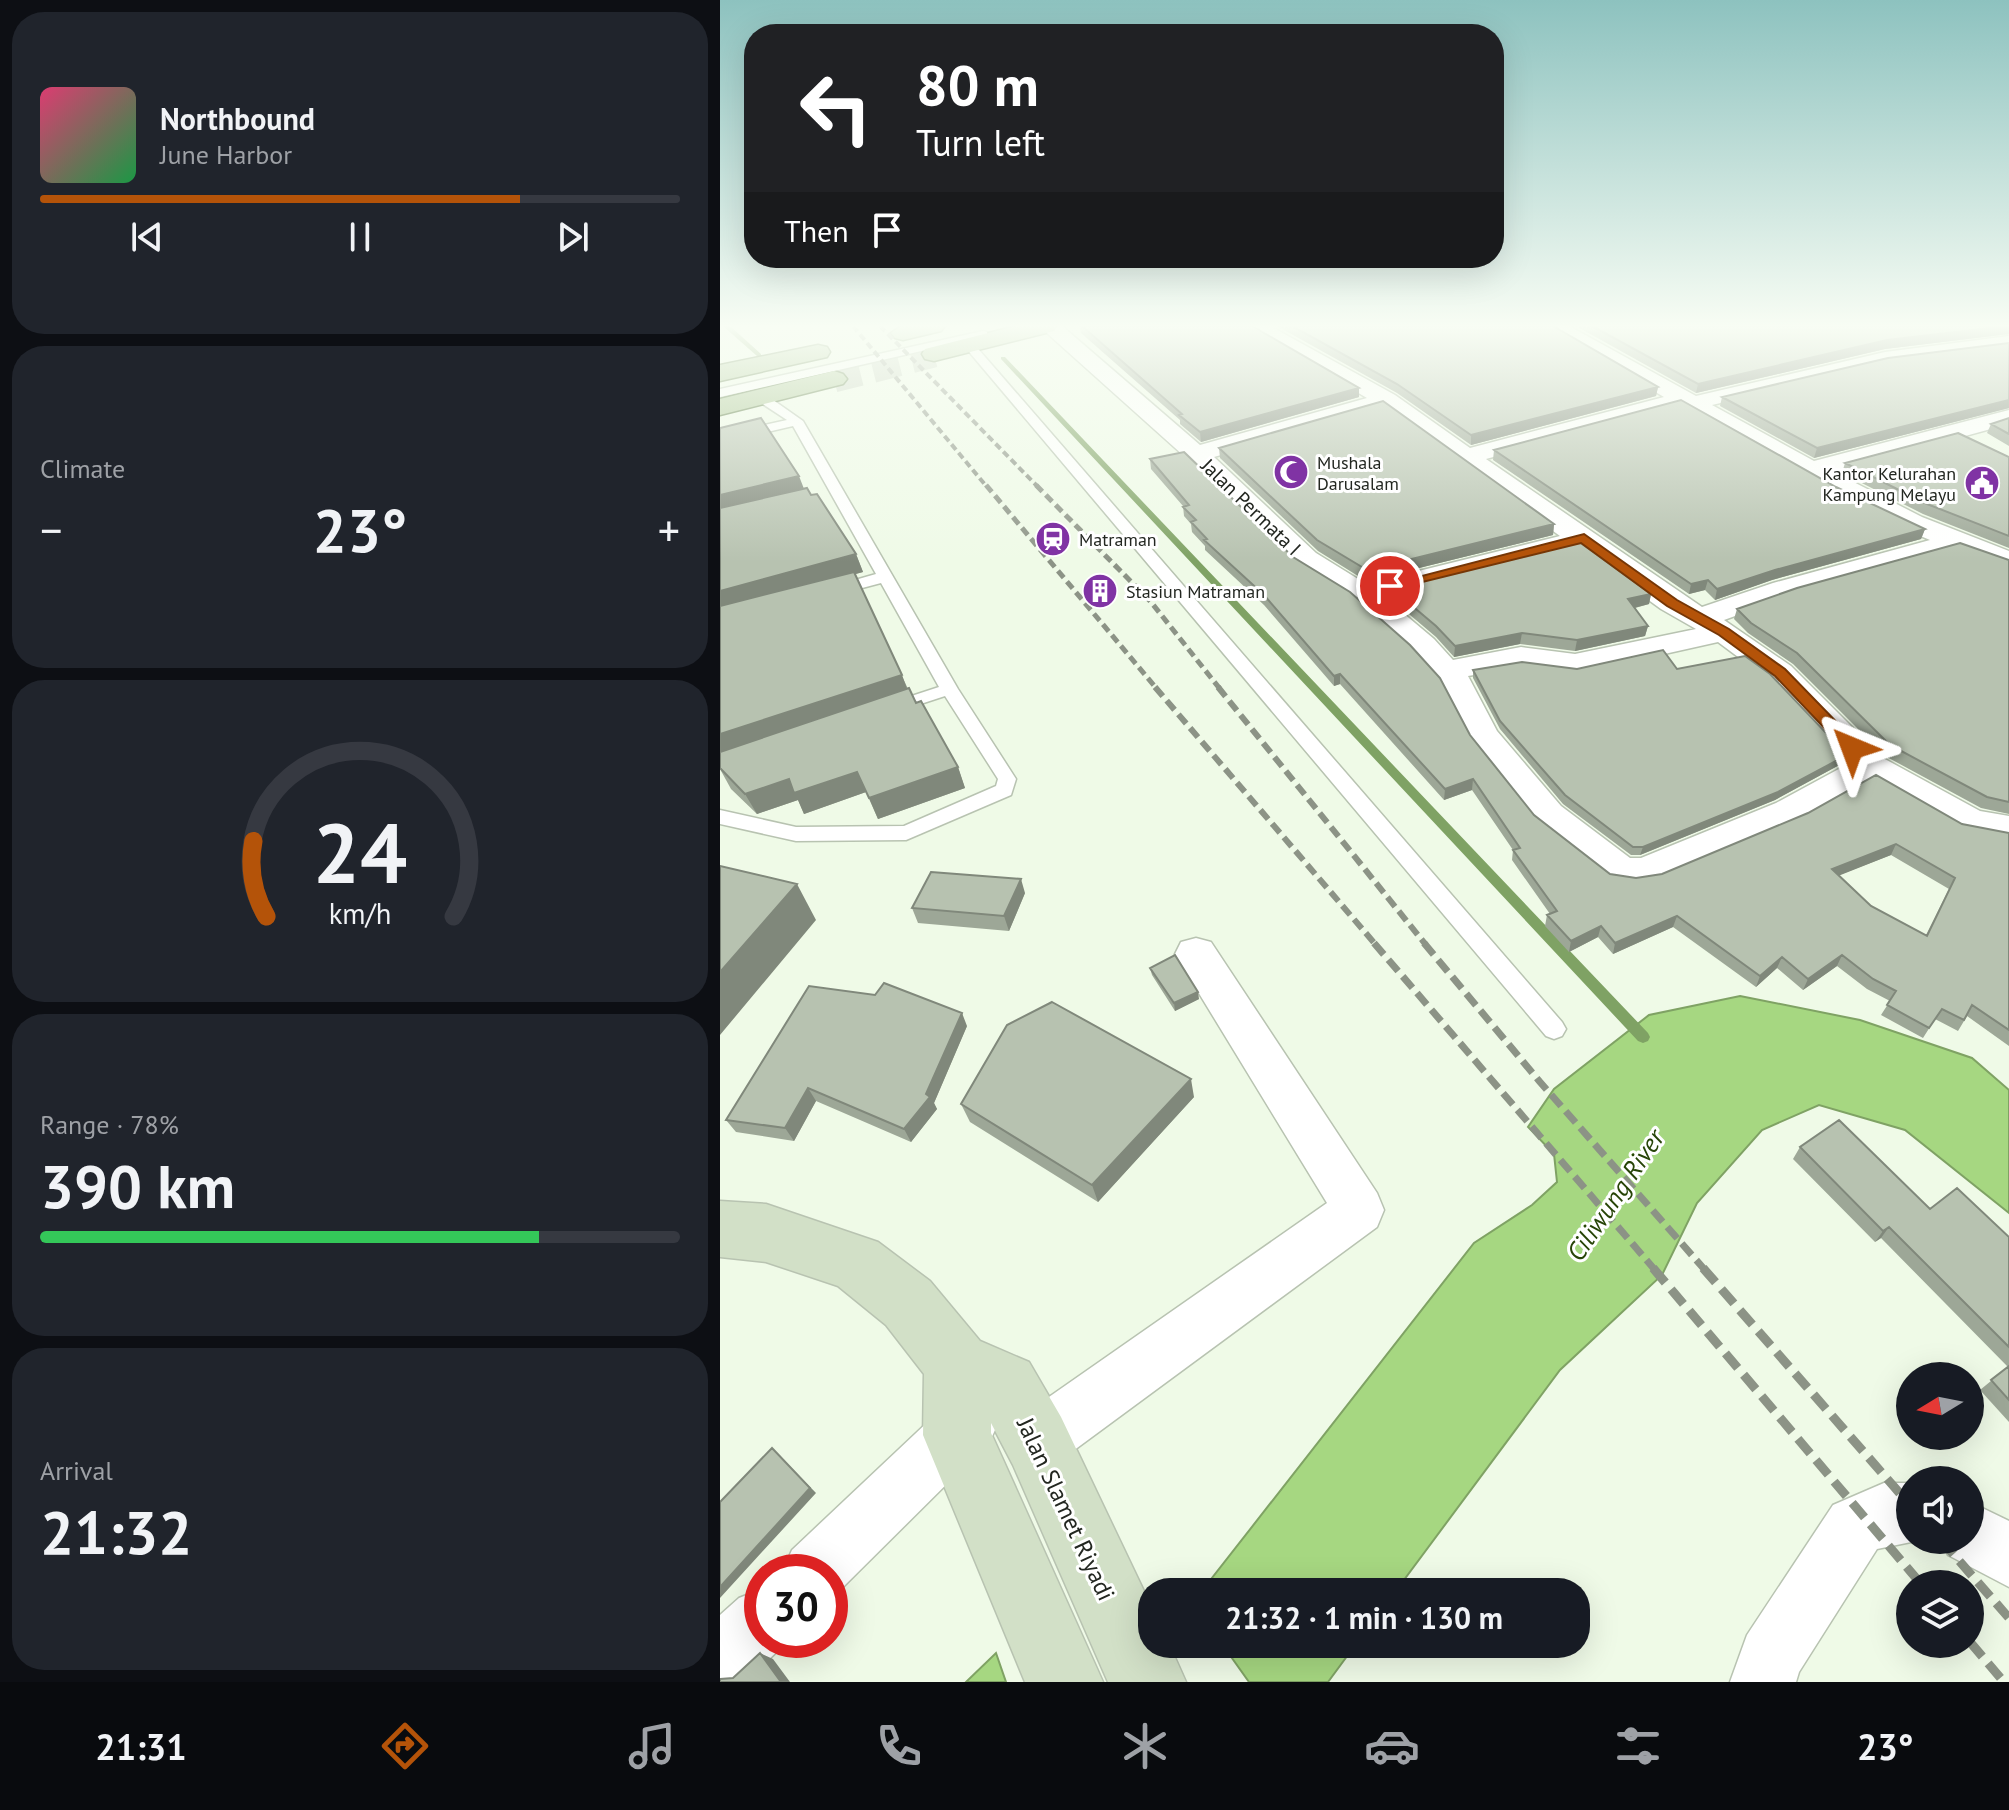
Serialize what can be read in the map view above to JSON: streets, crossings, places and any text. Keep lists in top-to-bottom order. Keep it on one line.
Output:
{"streets":{"street":["Jalan Permata I","Jalan Slamet Riyadi"]},"water":["Ciliwung River"],"places":{"mosque":["Mushala Darusalam"],"public building":["Kantor Kelurahan Kampung Melayu"],"station":["Matraman"],"building":["Stasiun Matraman"]},"north":"left","page":{"turn":["80 m","Turn left"],"song":["Northbound","June Harbor"],"then":"Then","tile":["Climate",["Range · 78%","390 km"],["Arrival","21:32"]],"heat":["−","23°","+"],"limit":"30","trip":"21:32 · 1 min · 130 m","tabs":["21:31","23°"],"gauge":["24","km/h"]}}
